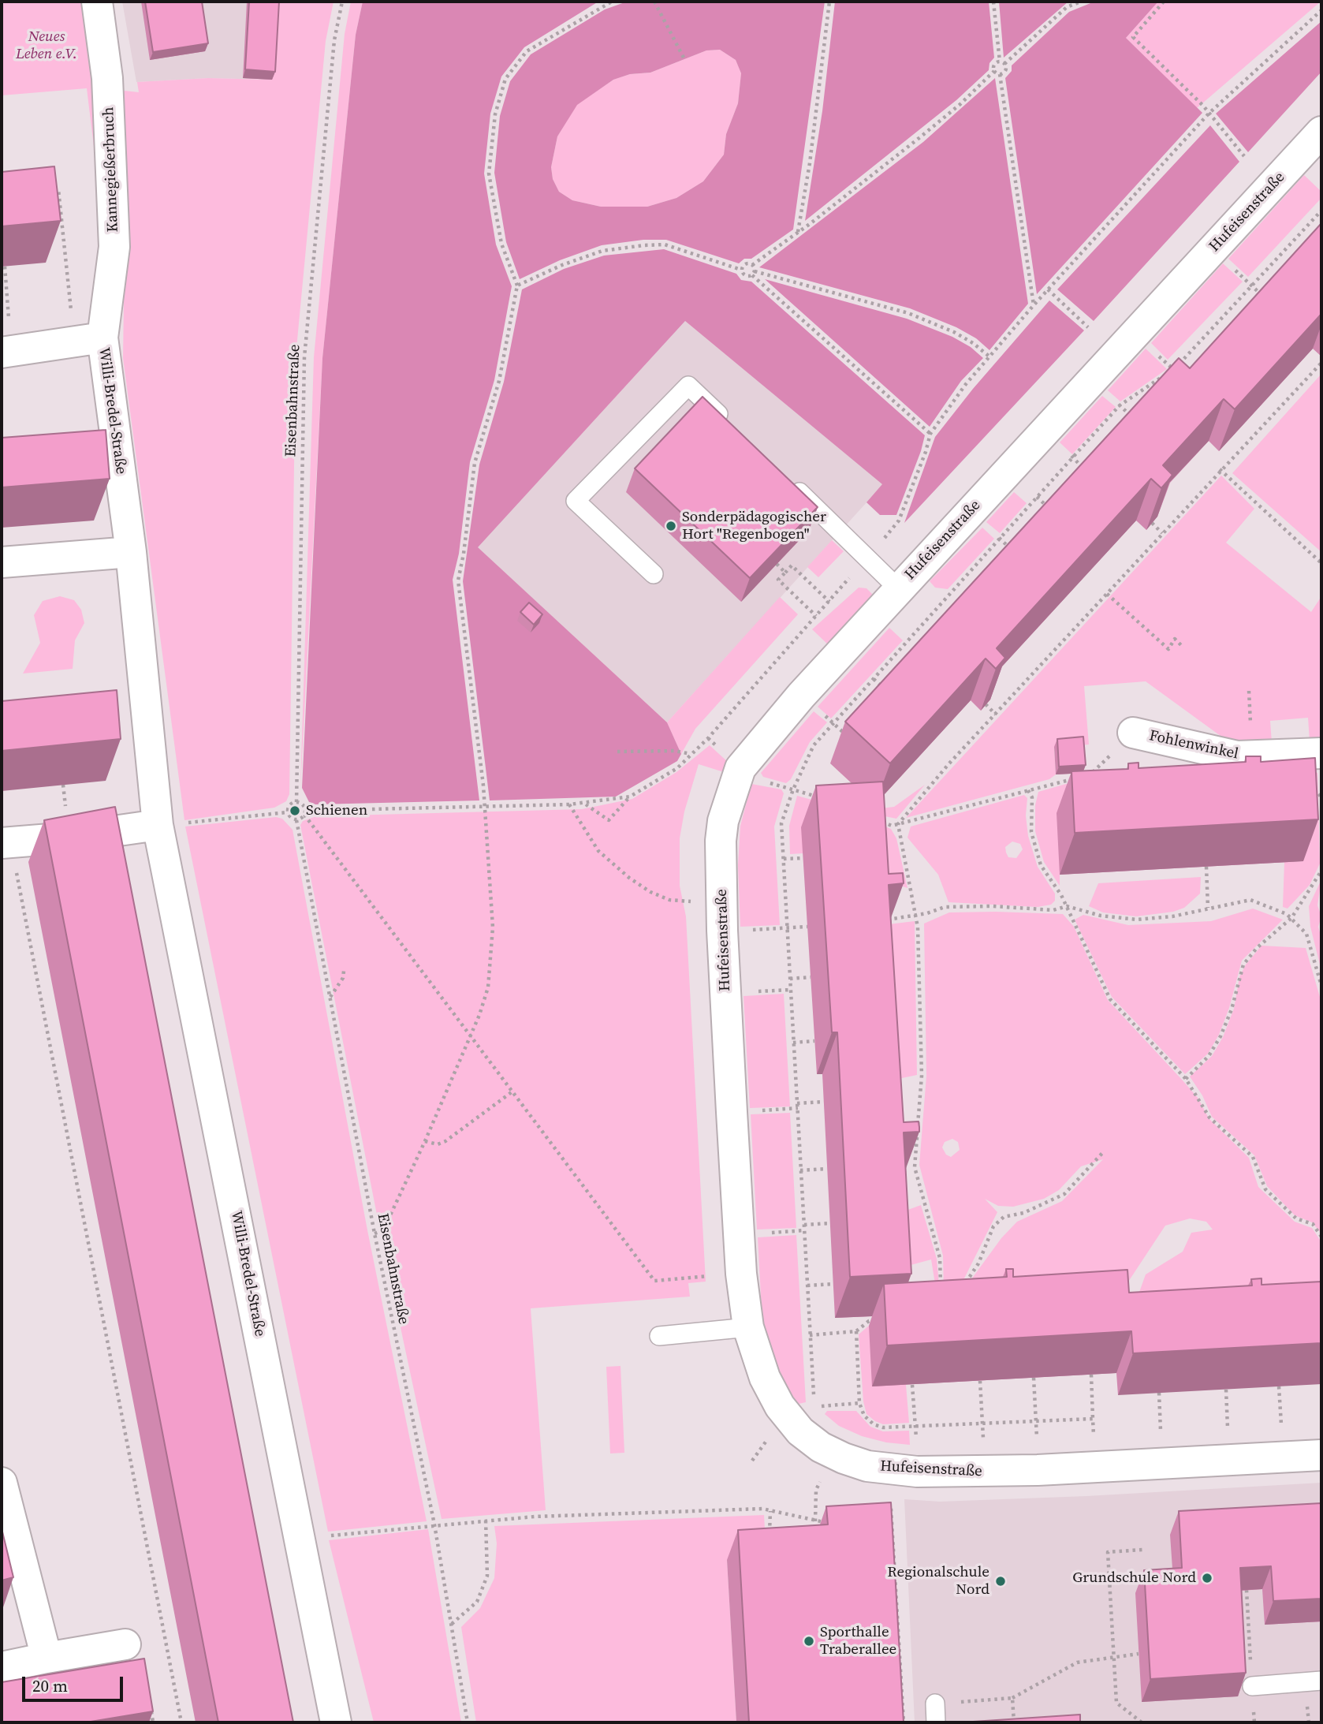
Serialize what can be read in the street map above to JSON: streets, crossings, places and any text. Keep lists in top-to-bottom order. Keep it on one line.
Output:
{"streets":{"street":["Kannegießerbruch","Hufeisenstraße","Willi-Bredel-Straße","Fohlenwinkel"],"path":["Eisenbahnstraße"]},"crossings":[["Kannegießerbruch","Willi-Bredel-Straße"]],"parks":["Neues Leben e.V."],"places":["Sonderpädagogischer Hort \"Regenbogen\"","Schienen","Grundschule Nord","Regionalschule Nord","Sporthalle Traberallee"],"scale_bar":"20 m"}
